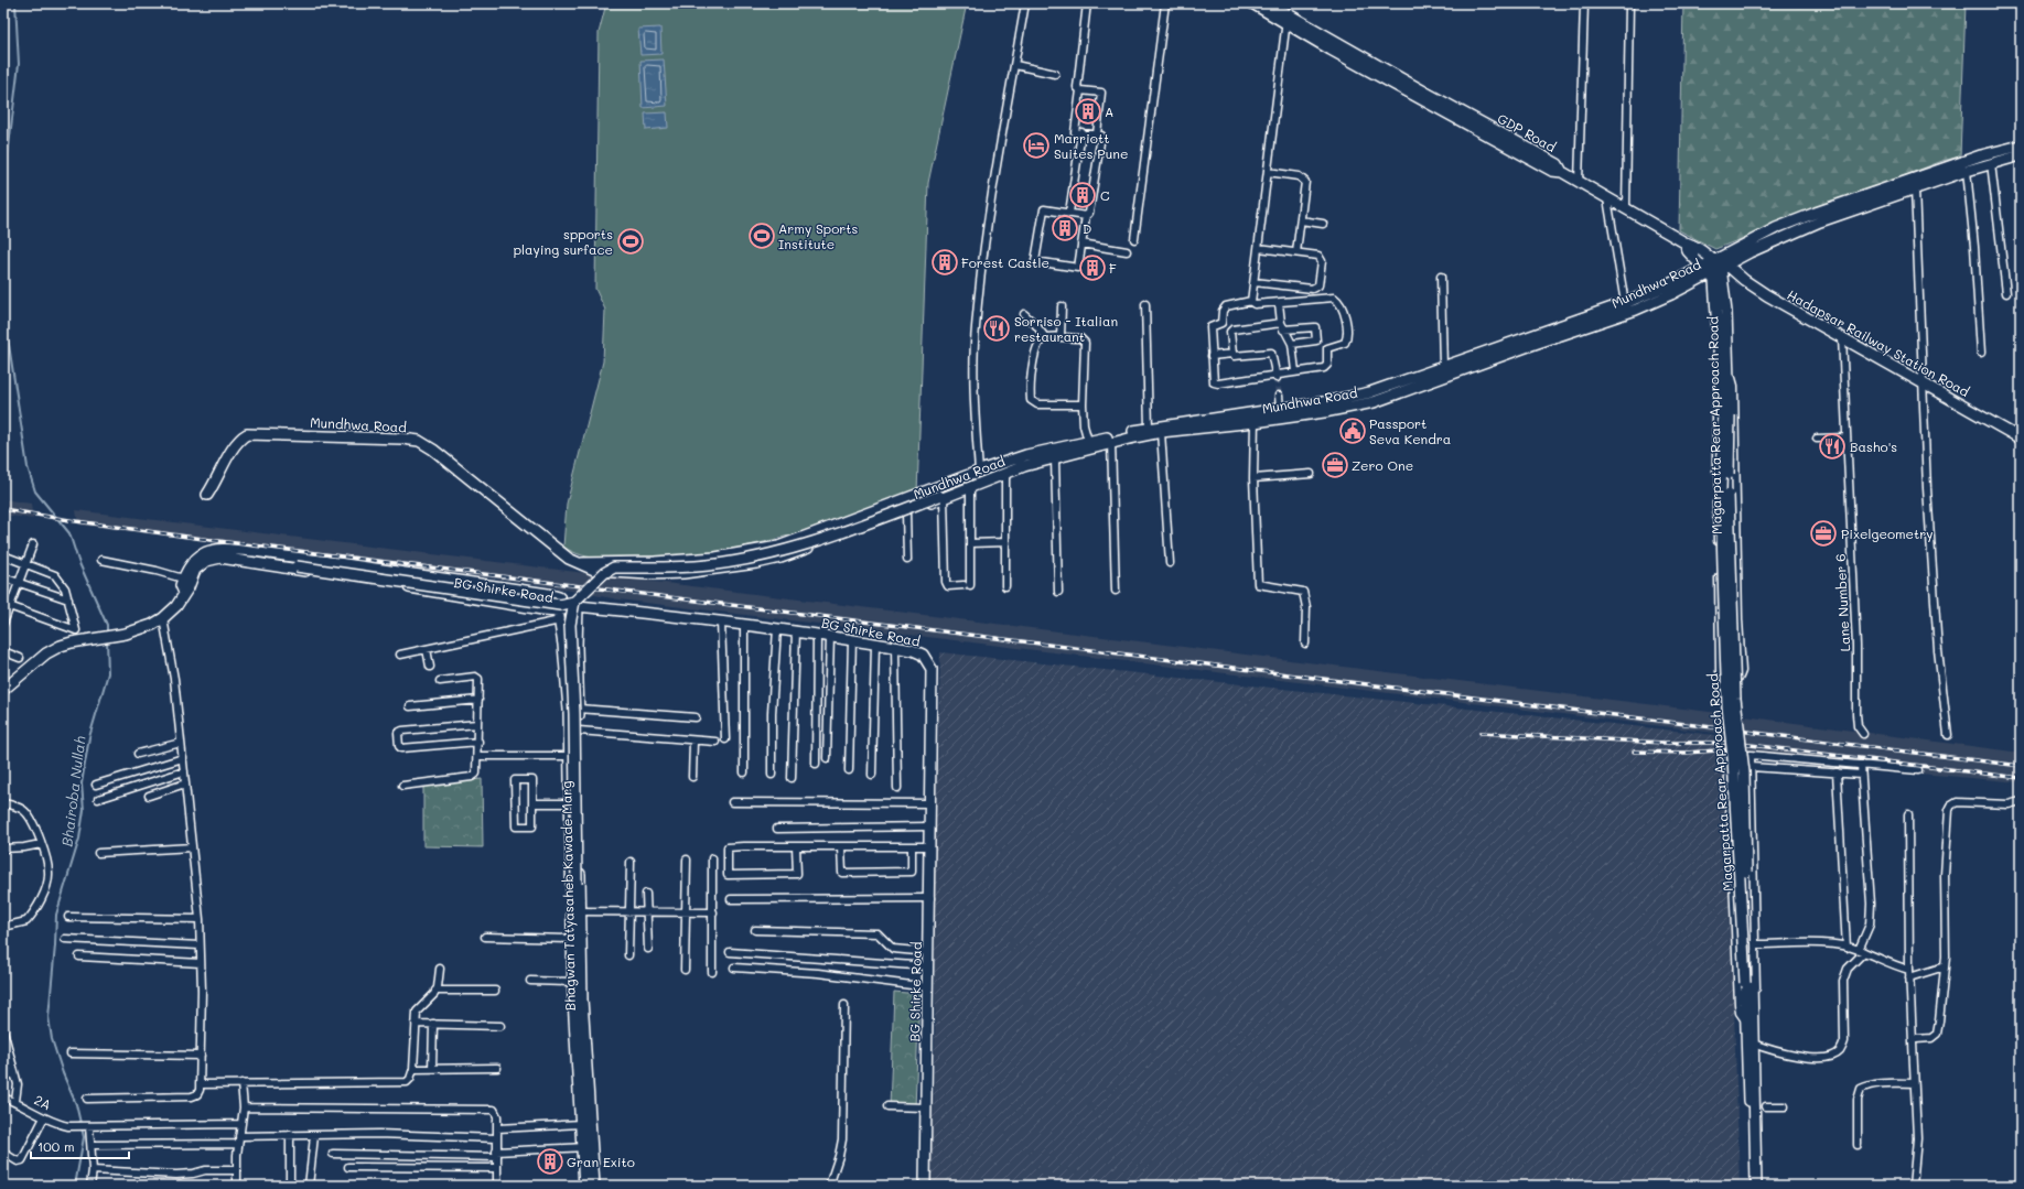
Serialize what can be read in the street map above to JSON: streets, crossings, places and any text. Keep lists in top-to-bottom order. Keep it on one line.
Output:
{"streets":{"main road":["GDP Road","Mundhwa Road","Hadapsar Railway Station Road","Magarpatta Rear Approach Road","BG Shirke Road","Bhagwan Tatyasaheb Kawade Marg"],"street":["Lane Number 6","2A"]},"crossings":[["GDP Road","Magarpatta Rear Approach Road"],["Mundhwa Road","Hadapsar Railway Station Road"],["Mundhwa Road","Magarpatta Rear Approach Road"],["Hadapsar Railway Station Road","Magarpatta Rear Approach Road"],["Hadapsar Railway Station Road","Lane Number 6"],["BG Shirke Road","Bhagwan Tatyasaheb Kawade Marg"]],"water":["Bhairoba Nullah"],"places":{"building":["A","C","D","Forest Castle","F","Gran Exito"],"hotel":["Marriott Suites Pune"],"sports":["Army Sports Institute","spports playing surface"],"restaurant":["Sorriso - Italian restaurant","Basho's"],"public building":["Passport Seva Kendra"],"office":["Zero One","Pixelgeometry"]},"scale_bar":"100 m"}
